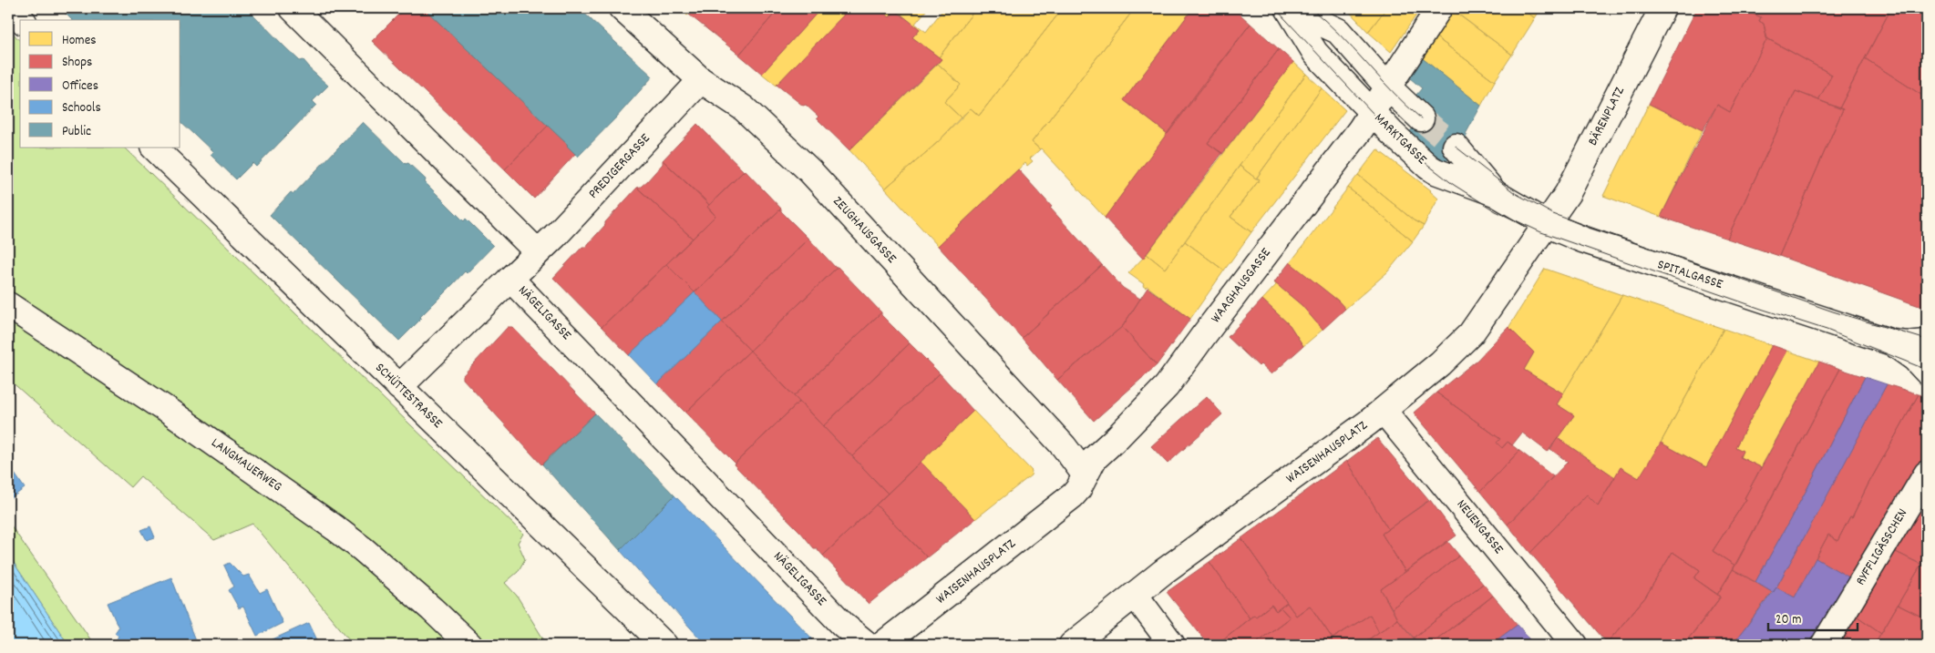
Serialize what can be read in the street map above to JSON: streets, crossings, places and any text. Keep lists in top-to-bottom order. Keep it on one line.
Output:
{"streets":{"street":["BÄRENPLATZ","MARKTGASSE","PREDIGERGASSE","ZEUGHAUSGASSE","SPITALGASSE","WAAGHAUSGASSE","NÄGELIGASSE","SCHÜTTESTRASSE","WAISENHAUSPLATZ","LANGMAUERWEG","NEUENGASSE","RYFFLIGÄSSCHEN"]},"crossings":[["BÄRENPLATZ","SPITALGASSE"],["BÄRENPLATZ","WAISENHAUSPLATZ"],["MARKTGASSE","SPITALGASSE"],["MARKTGASSE","WAAGHAUSGASSE"],["PREDIGERGASSE","ZEUGHAUSGASSE"],["PREDIGERGASSE","NÄGELIGASSE"],["ZEUGHAUSGASSE","WAAGHAUSGASSE"],["ZEUGHAUSGASSE","WAISENHAUSPLATZ"],["SPITALGASSE","WAISENHAUSPLATZ"],["WAAGHAUSGASSE","WAISENHAUSPLATZ"],["WAISENHAUSPLATZ","NEUENGASSE"]],"legend":["Homes","Shops","Offices","Schools","Public"],"scale_bar":"20 m"}
